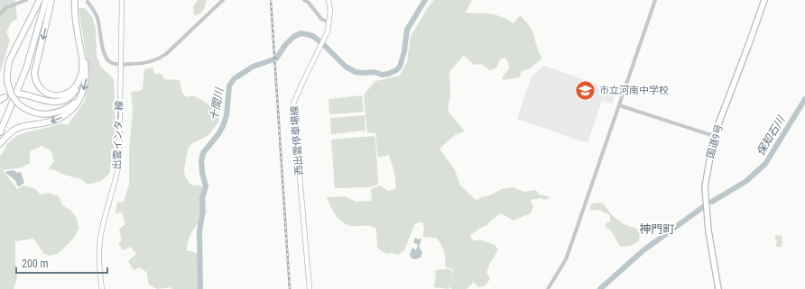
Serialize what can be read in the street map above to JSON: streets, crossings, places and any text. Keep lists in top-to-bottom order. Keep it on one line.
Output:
{"streets":{"highway":["国道9号"],"main road":["出雲インター線","西出雲停車場線"]},"districts":["神門町"],"water":["十間川","保知石川"],"places":{"school or university":["市立河南中学校"]},"scale_bar":"200 m"}
